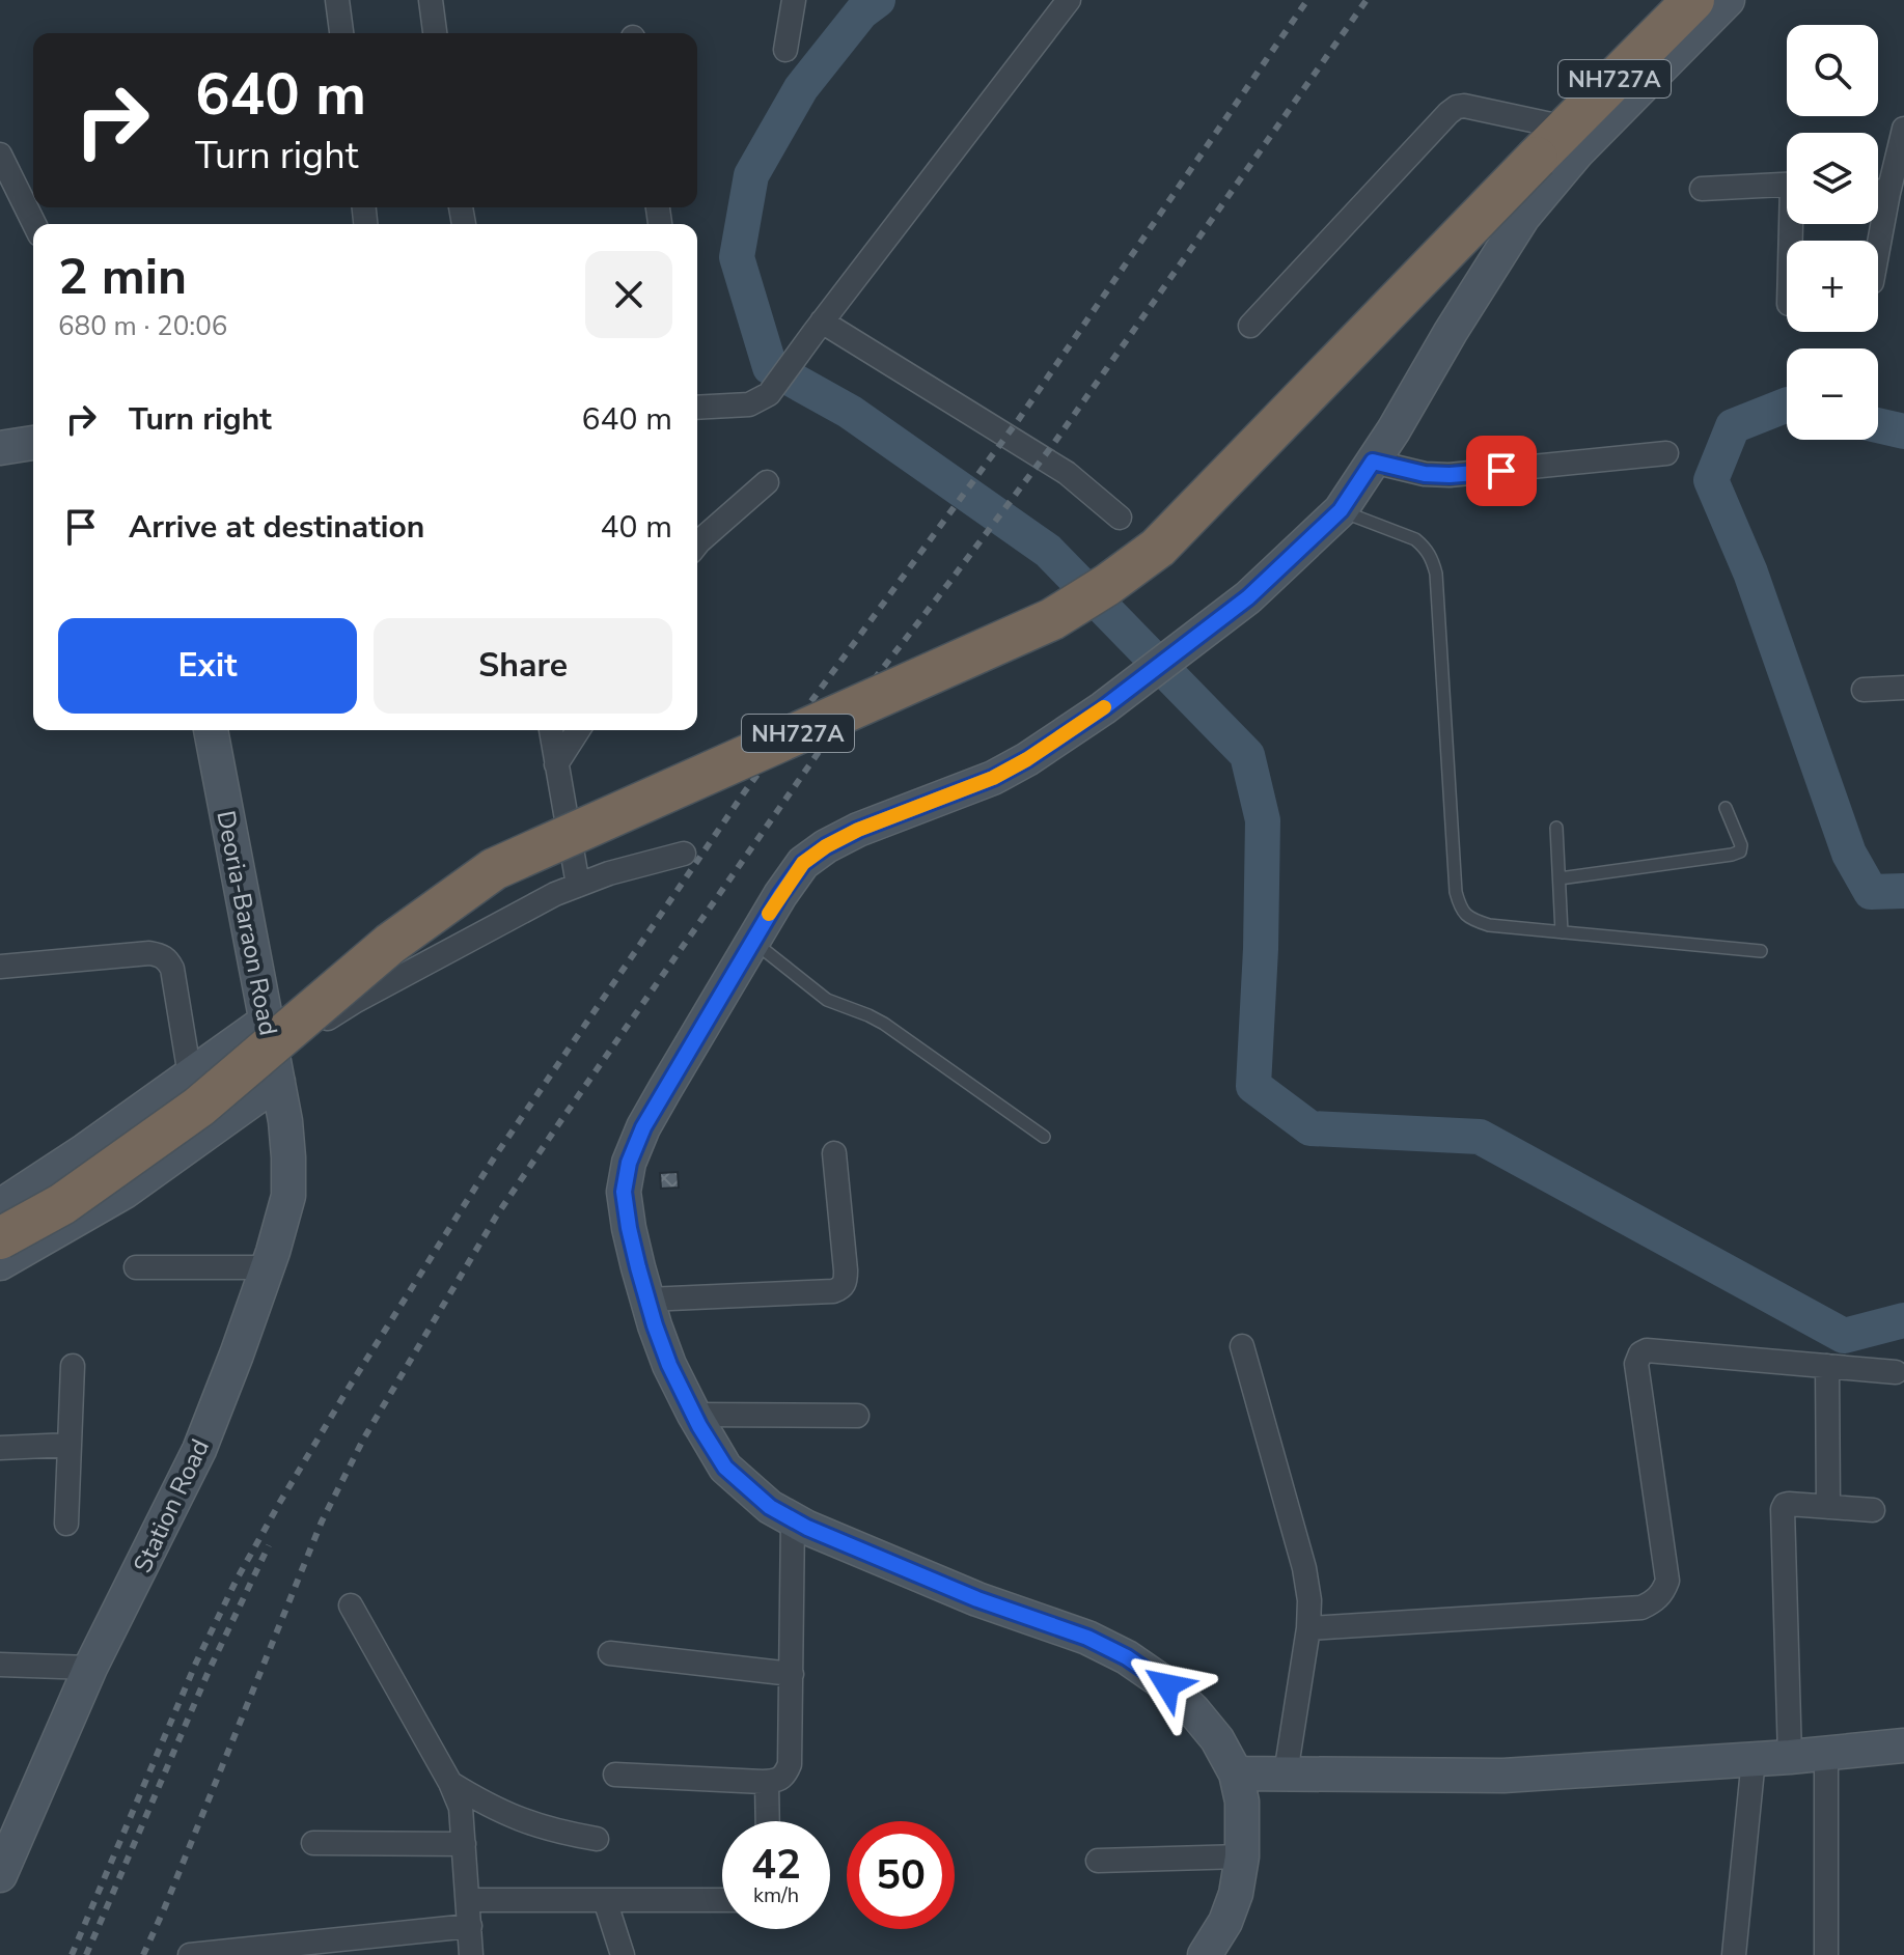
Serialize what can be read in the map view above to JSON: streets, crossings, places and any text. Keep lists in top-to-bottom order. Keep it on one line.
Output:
{"streets":{"highway":["NH727A"],"main road":["Deoria-Baraon Road","Station Road"]},"crossings":[["Deoria-Baraon Road","Station Road"]],"page":{"map_buttons":["+","−"],"turn":["640 m","Turn right"],"heading":["2 min","680 m · 20:06"],"list":[{"name":"Turn right","value":"640 m"},{"name":"Arrive at destination","value":"40 m"}],"buttons":["Exit","Share"],"speed":"42 km/h","limit":"50"}}
